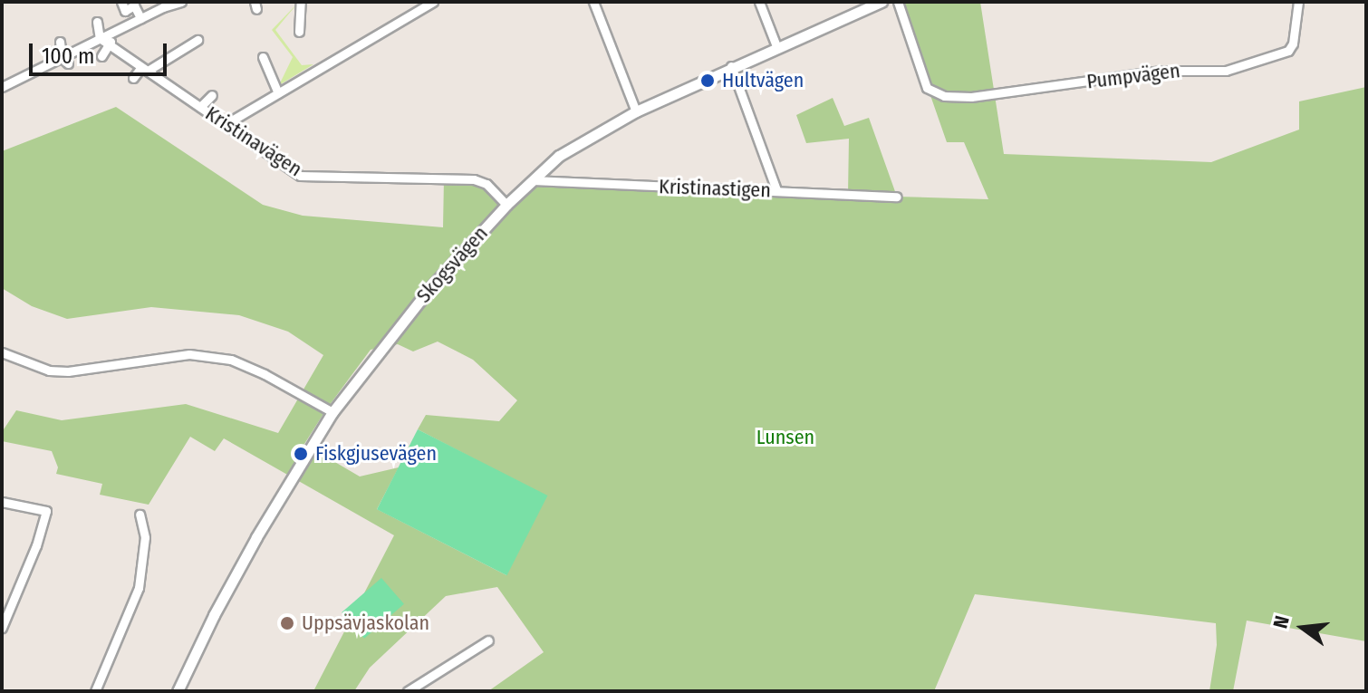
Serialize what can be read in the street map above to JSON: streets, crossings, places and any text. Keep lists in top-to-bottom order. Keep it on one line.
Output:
{"streets":{"street":["Pumpvägen","Kristinavägen","Kristinastigen","Skogsvägen"]},"crossings":[["Kristinavägen","Skogsvägen"],["Kristinastigen","Skogsvägen"]],"parks":["Lunsen"],"places":["Hultvägen","Fiskgjusevägen","Uppsävjaskolan"],"scale_bar":"100 m","north":"left"}
